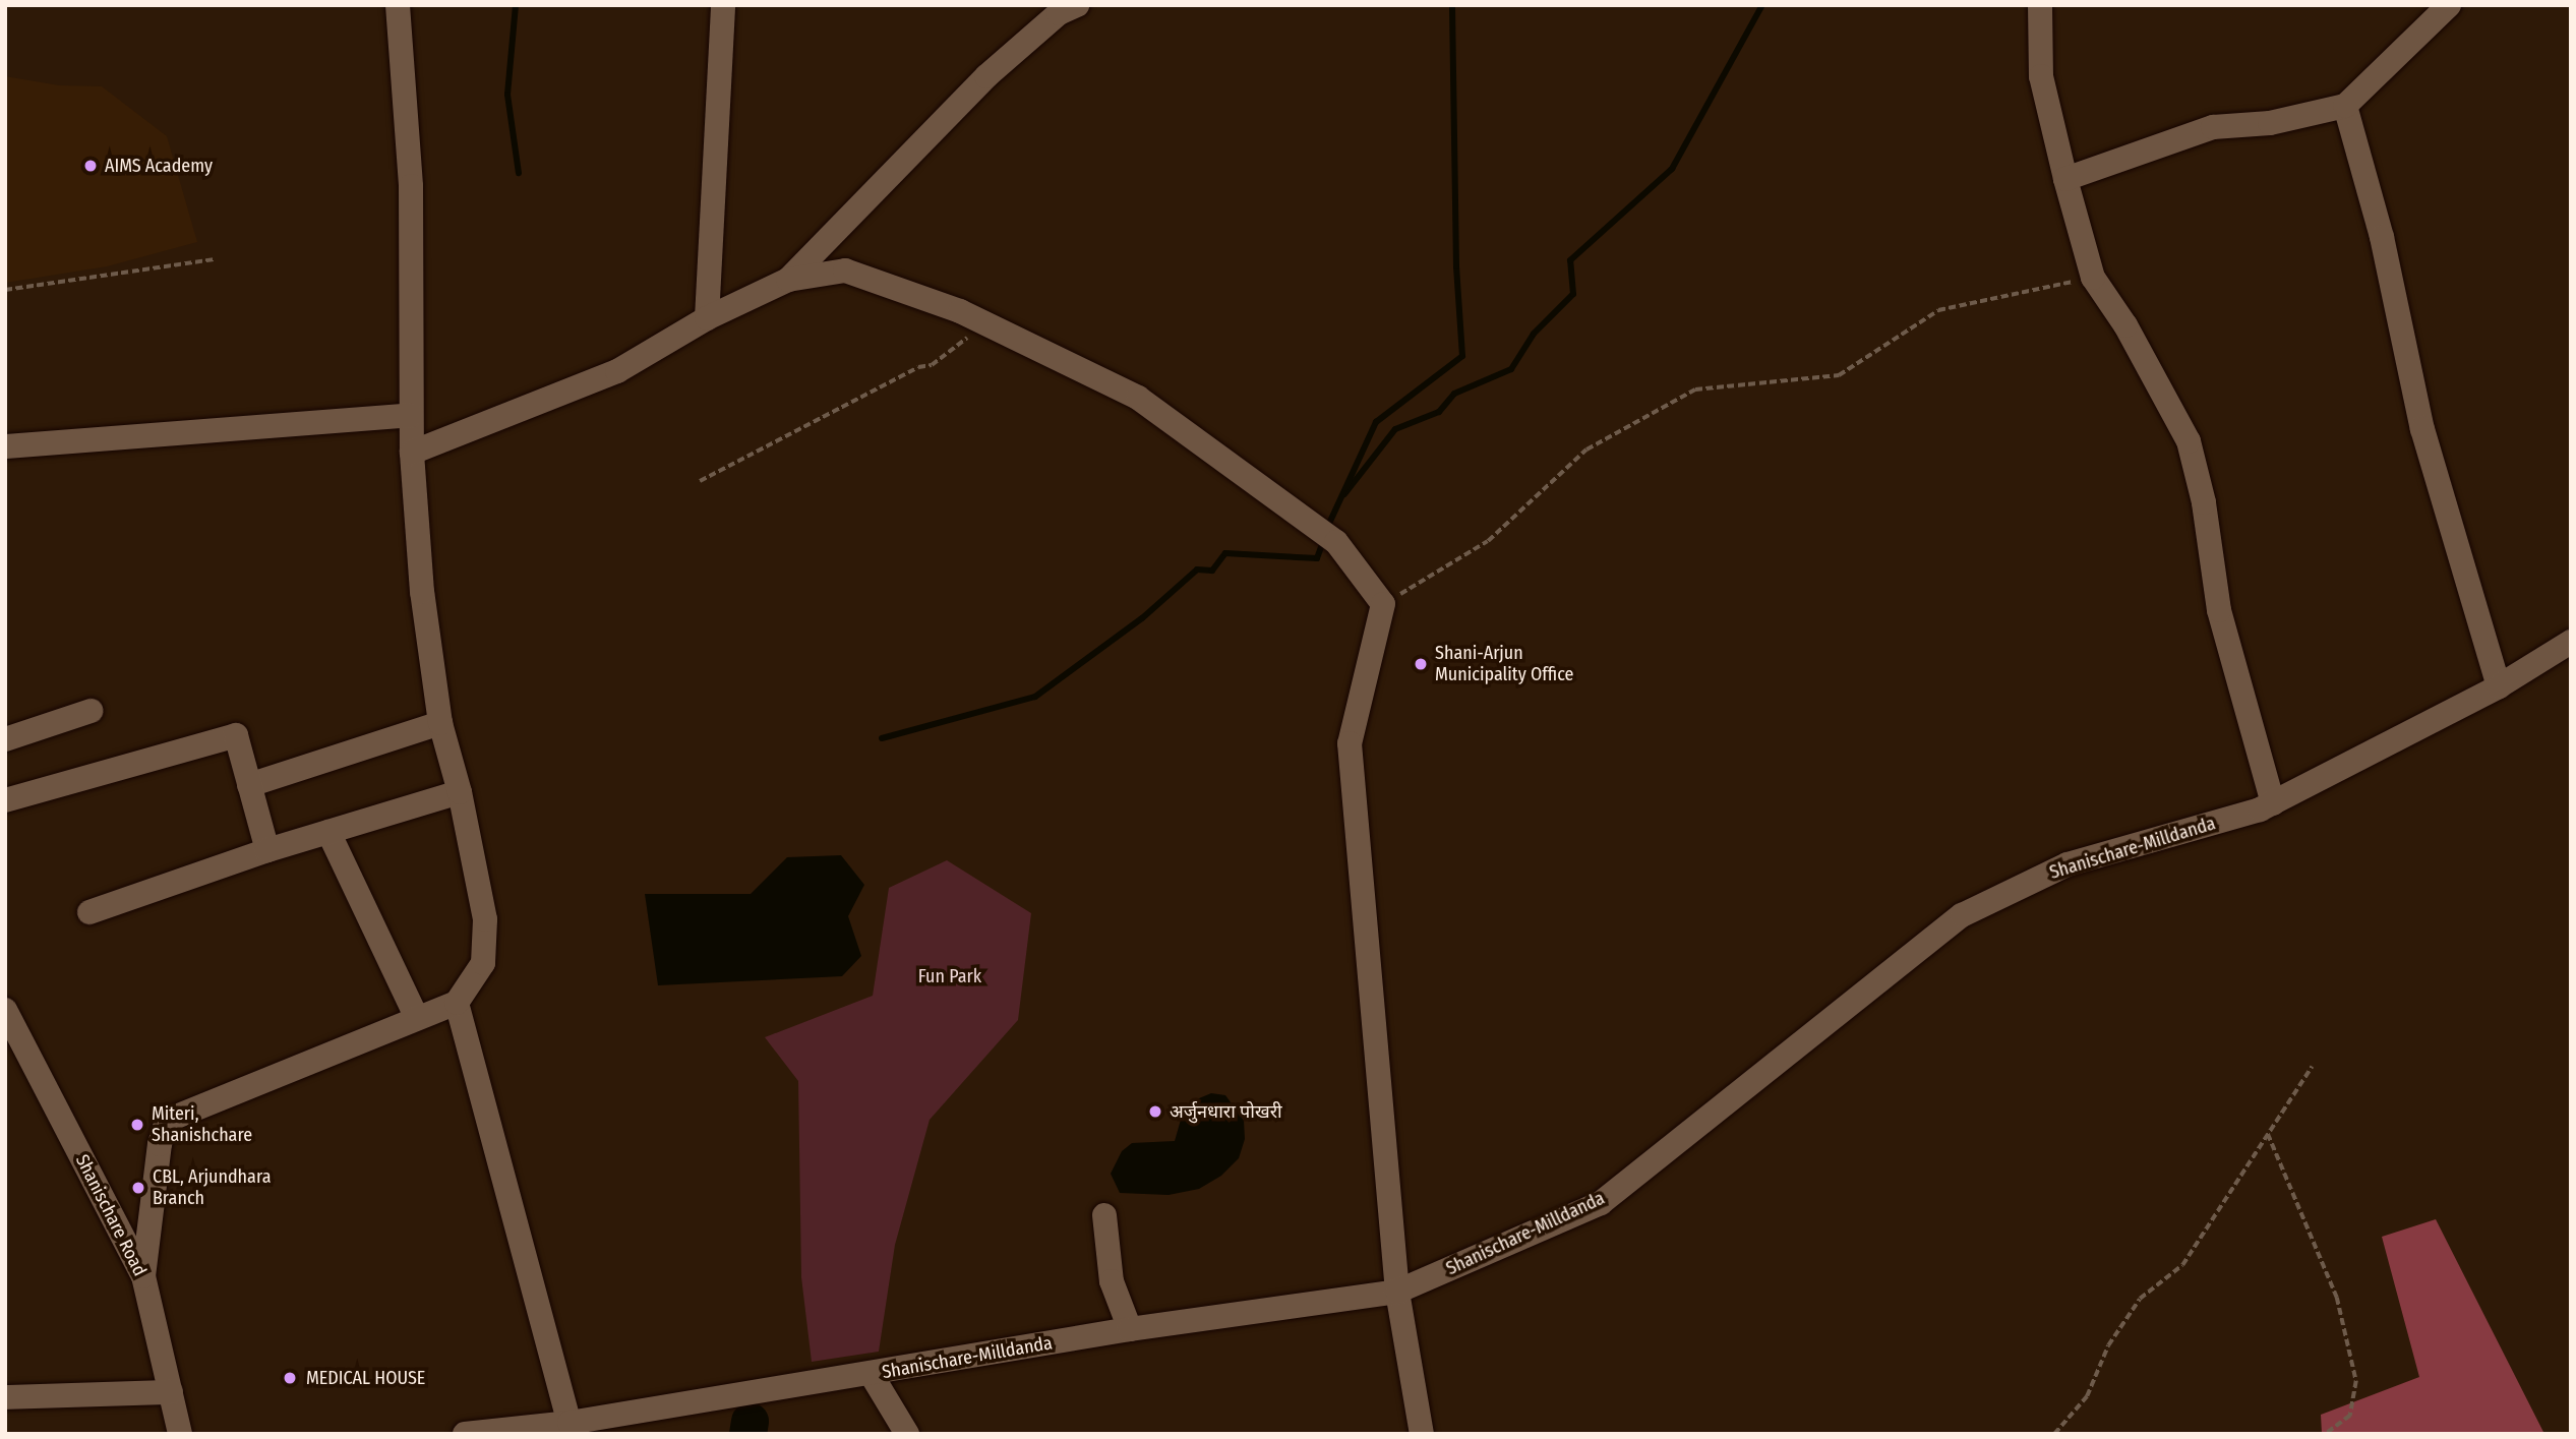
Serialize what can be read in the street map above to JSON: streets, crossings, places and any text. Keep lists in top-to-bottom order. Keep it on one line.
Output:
{"streets":{"street":["Shanischare-Milldanda","Shanischare Road"]},"parks":["Fun Park"],"places":["AIMS Academy","Shani-Arjun Municipality Office","अर्जुनधारा पोखरी","Miteri, Shanishchare","CBL, Arjundhara Branch","MEDICAL HOUSE"]}
